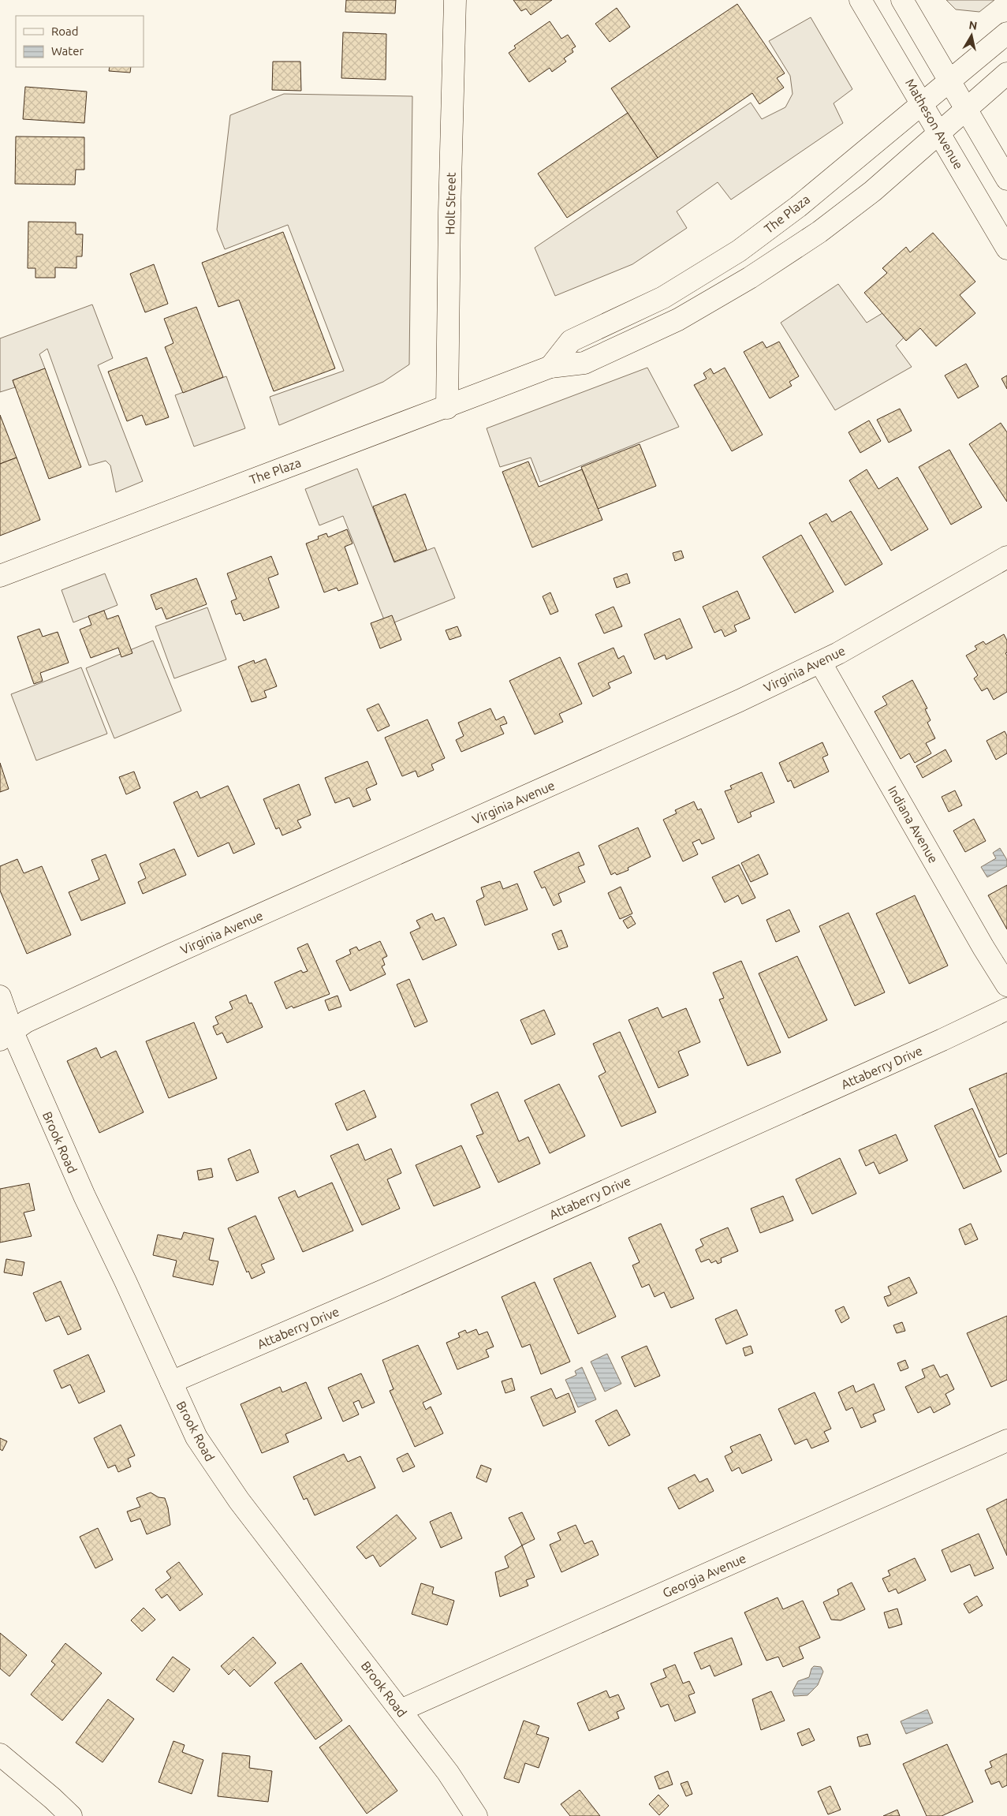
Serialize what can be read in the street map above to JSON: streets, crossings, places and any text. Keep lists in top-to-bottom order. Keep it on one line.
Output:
{"streets":{"street":["Matheson Avenue","Holt Street","The Plaza","Virginia Avenue","Indiana Avenue","Attaberry Drive","Brook Road","Georgia Avenue"]},"crossings":[["Matheson Avenue","The Plaza"],["Holt Street","The Plaza"],["Virginia Avenue","Indiana Avenue"],["Virginia Avenue","Brook Road"],["Attaberry Drive","Brook Road"],["Brook Road","Georgia Avenue"]],"legend":["Road","Water"],"north":"top"}
